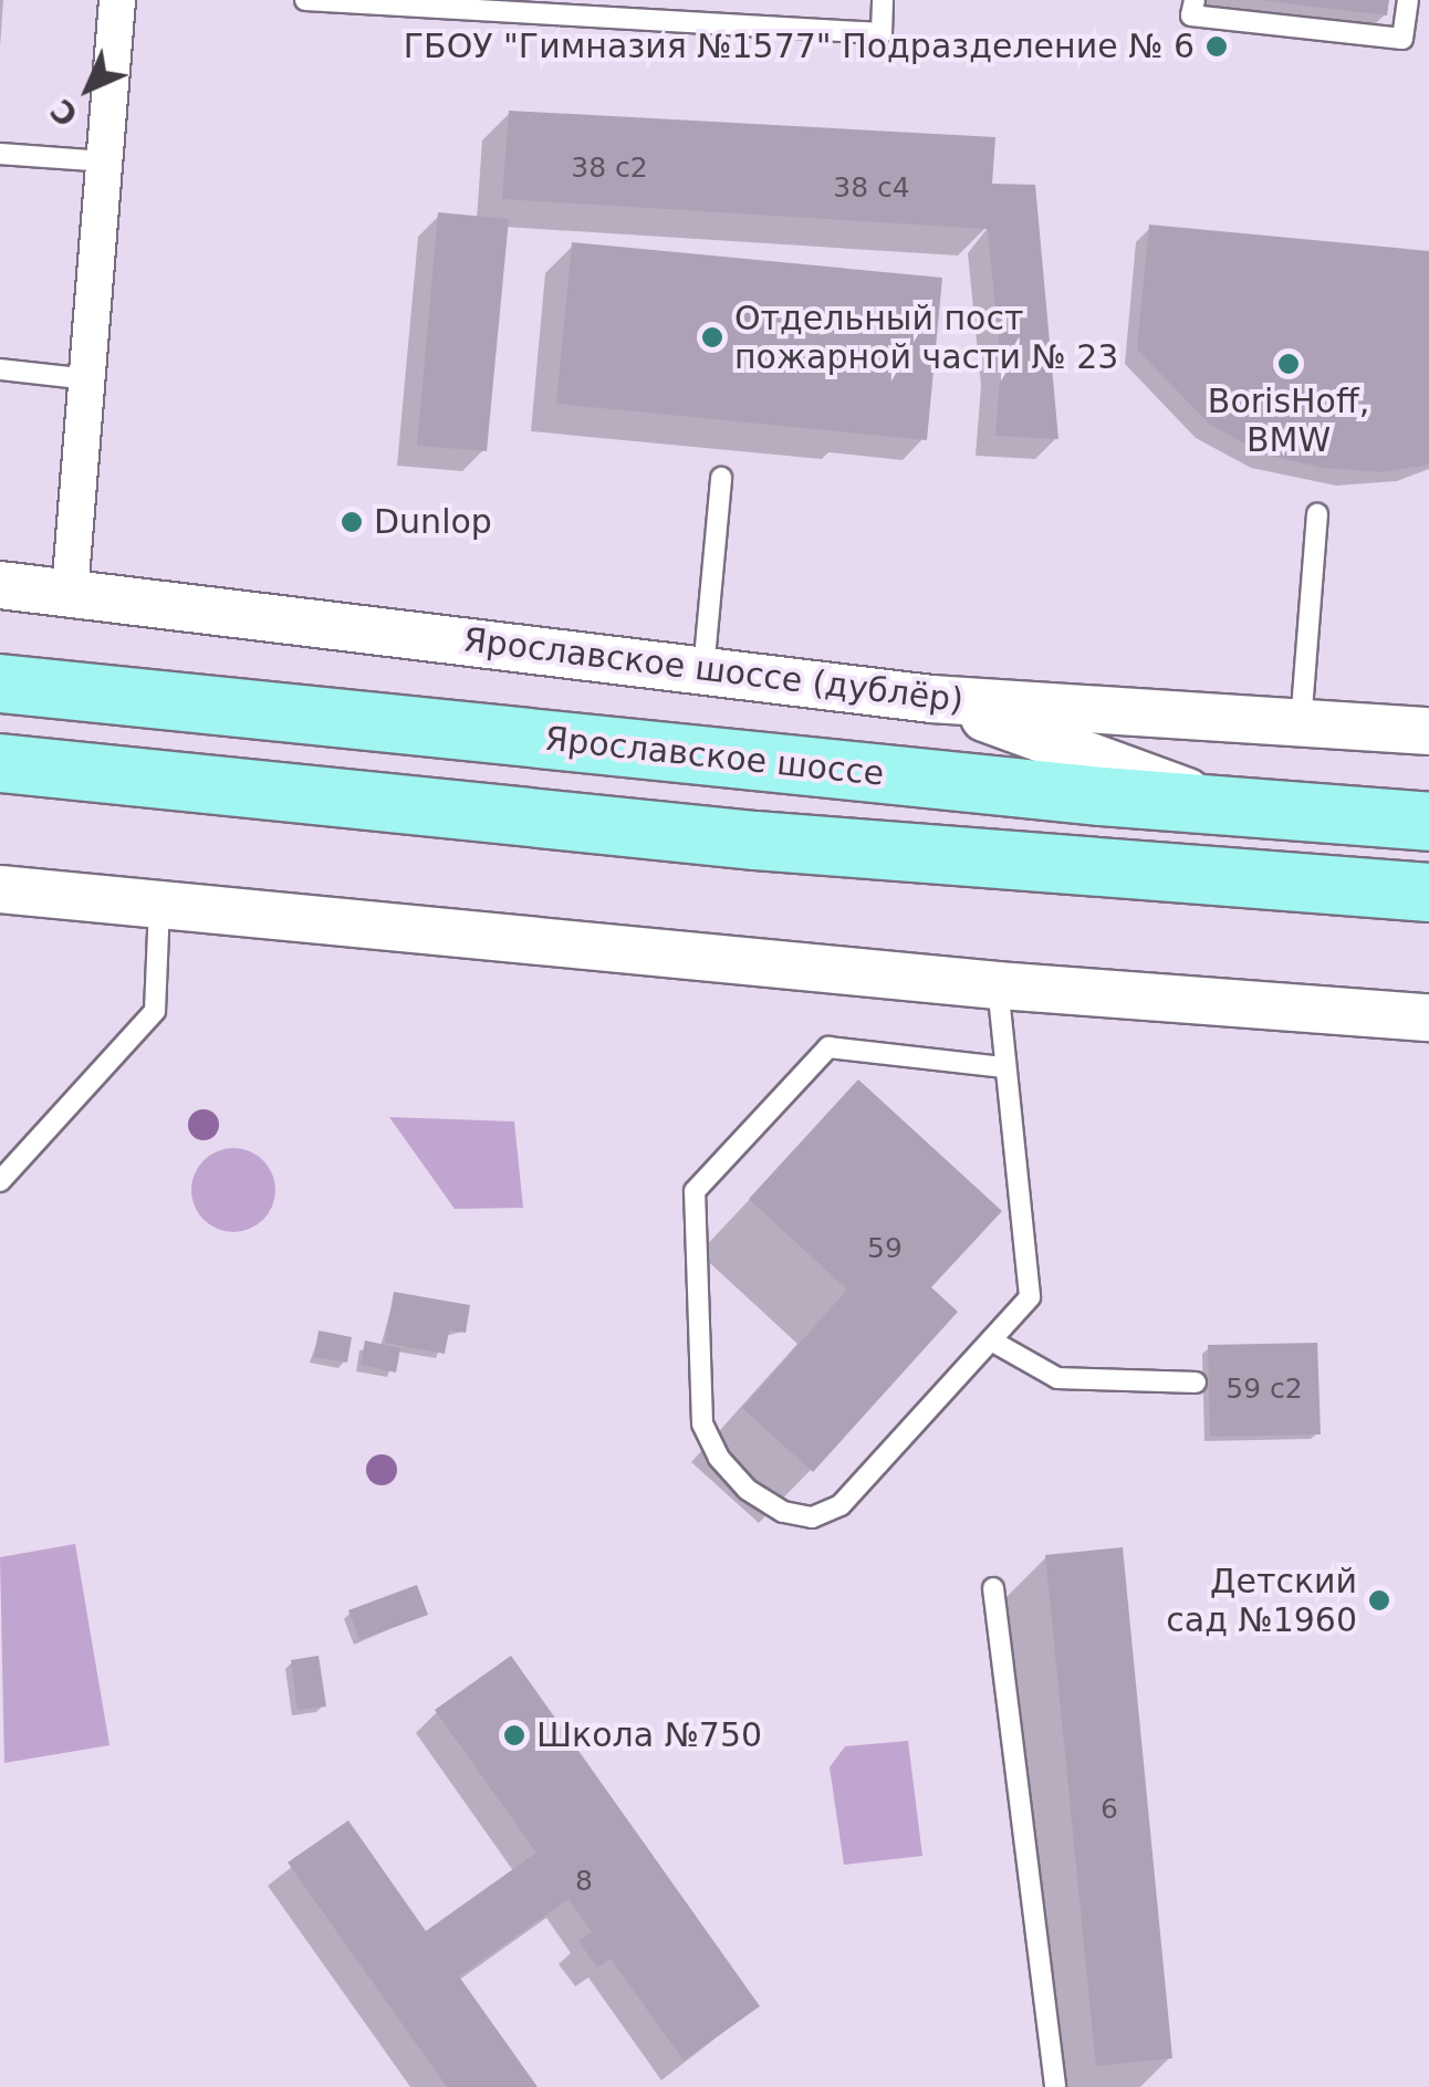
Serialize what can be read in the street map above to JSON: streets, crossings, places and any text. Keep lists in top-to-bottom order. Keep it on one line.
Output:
{"streets":{"main road":["Ярославское шоссе"],"street":["Ярославское шоссе (дублёр)"]},"places":["ГБОУ \"Гимназия №1577\" Подразделение № 6","Отдельный пост пожарной части № 23","BorisHoff, BMW","Dunlop","Детский сад №1960","Школа №750"],"house_numbers":["38 с2","38 с4","59","59 с2","6","8"],"north":"bottom left"}
